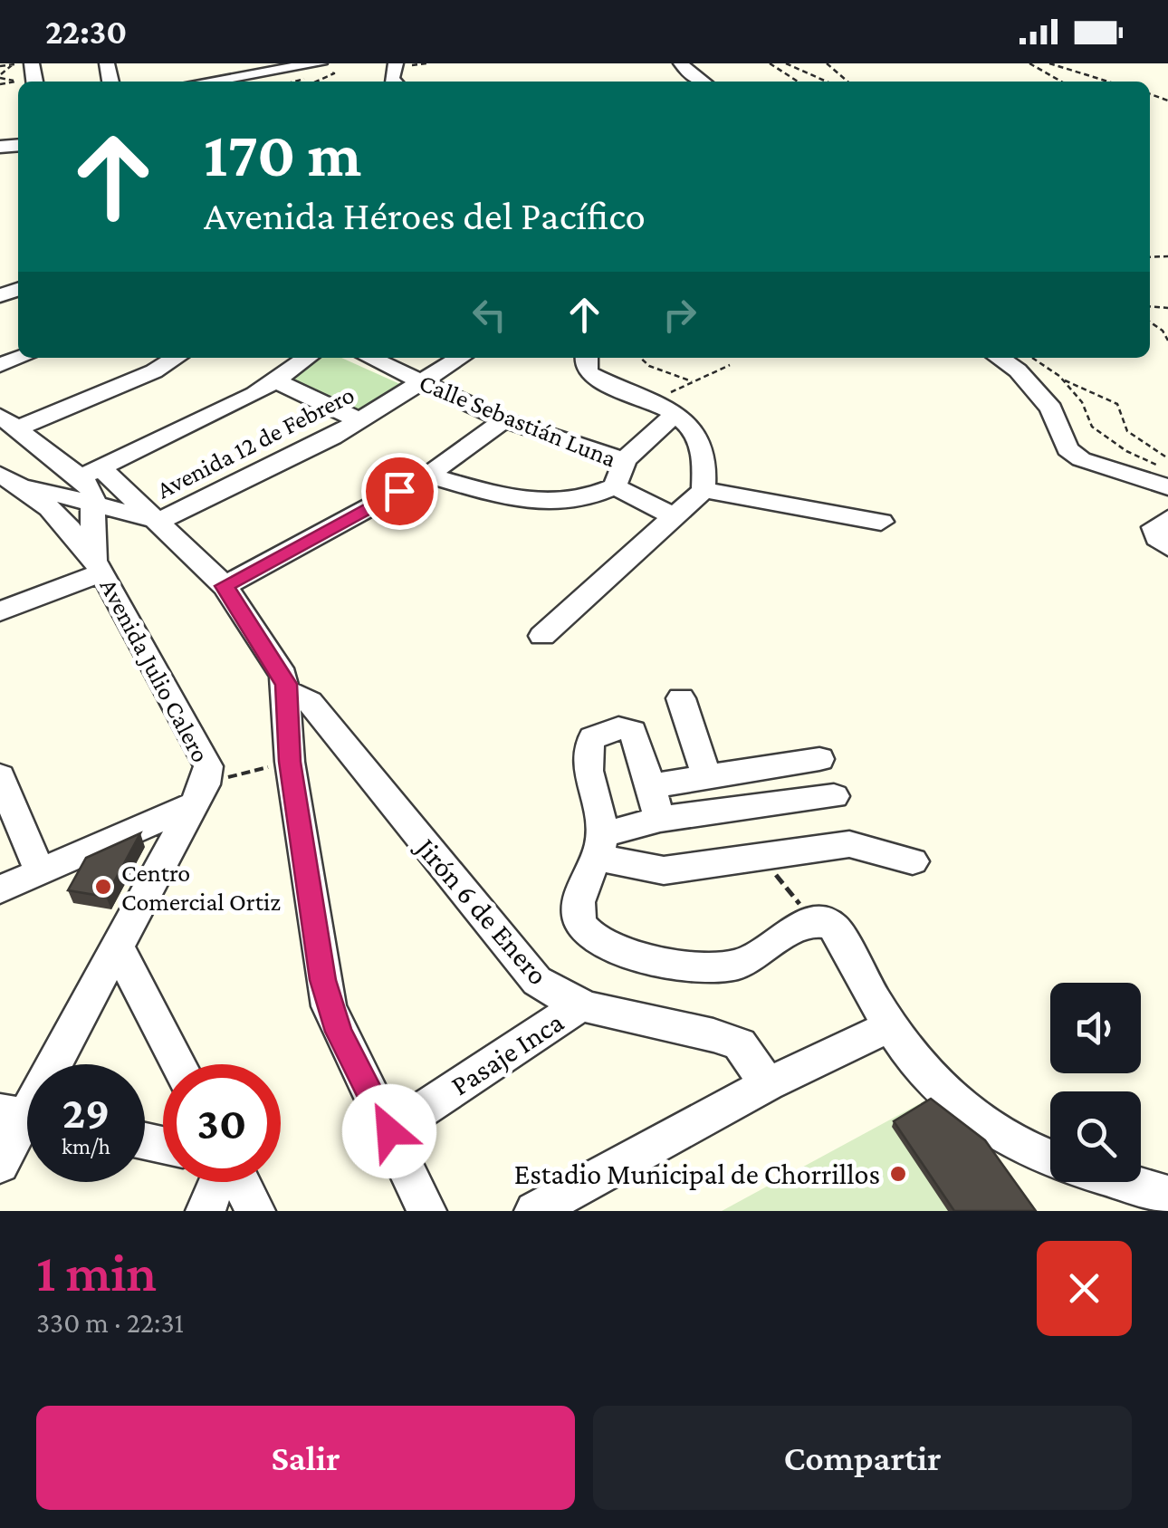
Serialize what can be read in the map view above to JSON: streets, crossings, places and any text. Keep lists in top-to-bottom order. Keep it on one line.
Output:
{"streets":{"street":["Calle Sebastián Luna","Avenida 12 de Febrero","Avenida Julio Calero","Jirón 6 de Enero","Pasaje Inca"]},"crossings":[["Calle Sebastián Luna","Avenida 12 de Febrero"],["Avenida 12 de Febrero","Avenida Julio Calero"],["Jirón 6 de Enero","Pasaje Inca"]],"places":["Centro Comercial Ortiz","Estadio Municipal de Chorrillos"],"page":{"status":"22:30","turn":["170 m","Avenida Héroes del Pacífico"],"speed":"29 km/h","limit":"30","heading":["1 min","330 m · 22:31"],"buttons":["Salir","Compartir"]}}
